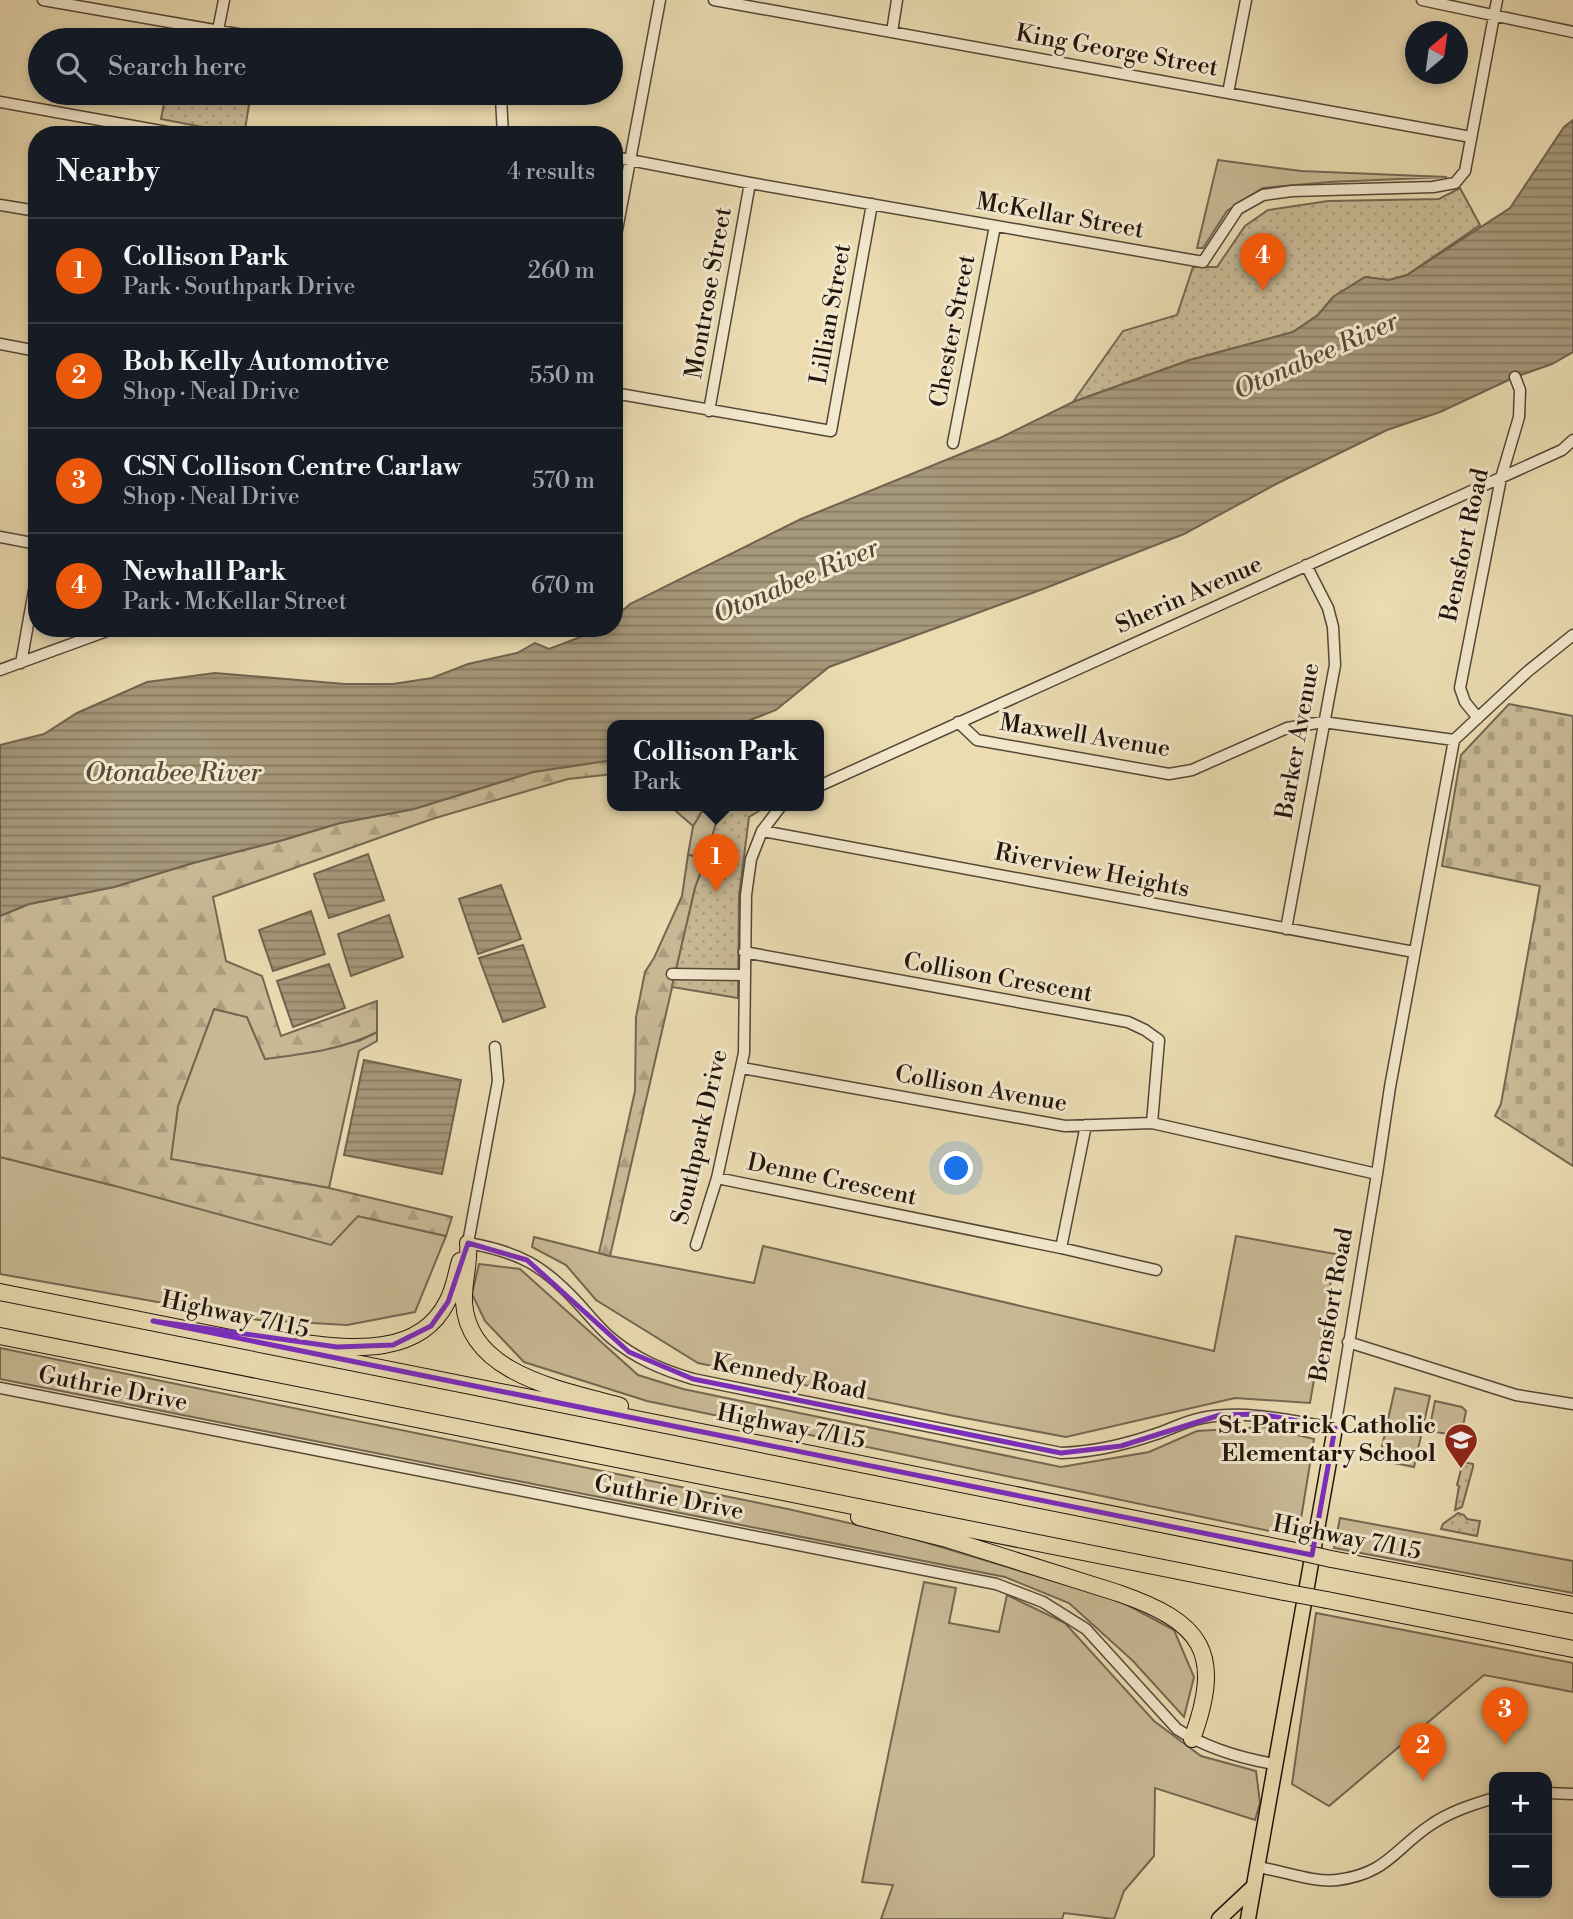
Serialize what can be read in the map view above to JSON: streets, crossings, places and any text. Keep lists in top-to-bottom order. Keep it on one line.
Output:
{"streets":{"highway":["Highway 7/115"],"main road":["Bensfort Road"],"street":["King George Street","McKellar Street","Montrose Street","Lillian Street","Chester Street","Sherin Avenue","Maxwell Avenue","Barker Avenue","Riverview Heights","Collison Crescent","Collison Avenue","Southpark Drive","Denne Crescent","Kennedy Road","Guthrie Drive"]},"crossings":[["King George Street","McKellar Street"],["McKellar Street","Montrose Street"],["McKellar Street","Lillian Street"],["McKellar Street","Chester Street"],["Montrose Street","Lillian Street"],["Bensfort Road","Sherin Avenue"],["Bensfort Road","Maxwell Avenue"],["Bensfort Road","Riverview Heights"],["Bensfort Road","Collison Avenue"],["Bensfort Road","Kennedy Road"],["Bensfort Road","Guthrie Drive"],["Sherin Avenue","Maxwell Avenue"],["Sherin Avenue","Barker Avenue"],["Maxwell Avenue","Barker Avenue"],["Barker Avenue","Riverview Heights"],["Riverview Heights","Southpark Drive"],["Collison Crescent","Collison Avenue"],["Collison Crescent","Southpark Drive"],["Collison Avenue","Southpark Drive"],["Southpark Drive","Denne Crescent"]],"water":["Otonabee River"],"places":{"school or university":["St. Patrick Catholic Elementary School"]},"north":"top right","page":{"search":"Search here","heading":["Nearby","4 results"],"list":[{"mark":"1","name":"Collison Park","note":"Park · Southpark Drive","value":"260 m"},{"mark":"2","name":"Bob Kelly Automotive","note":"Shop · Neal Drive","value":"550 m"},{"mark":"3","name":"CSN Collison Centre Carlaw","note":"Shop · Neal Drive","value":"570 m"},{"mark":"4","name":"Newhall Park","note":"Park · McKellar Street","value":"670 m"}],"pins":["4","1","3","2"],"popup":["Collison Park","Park"],"map_buttons":["+","−"]}}
